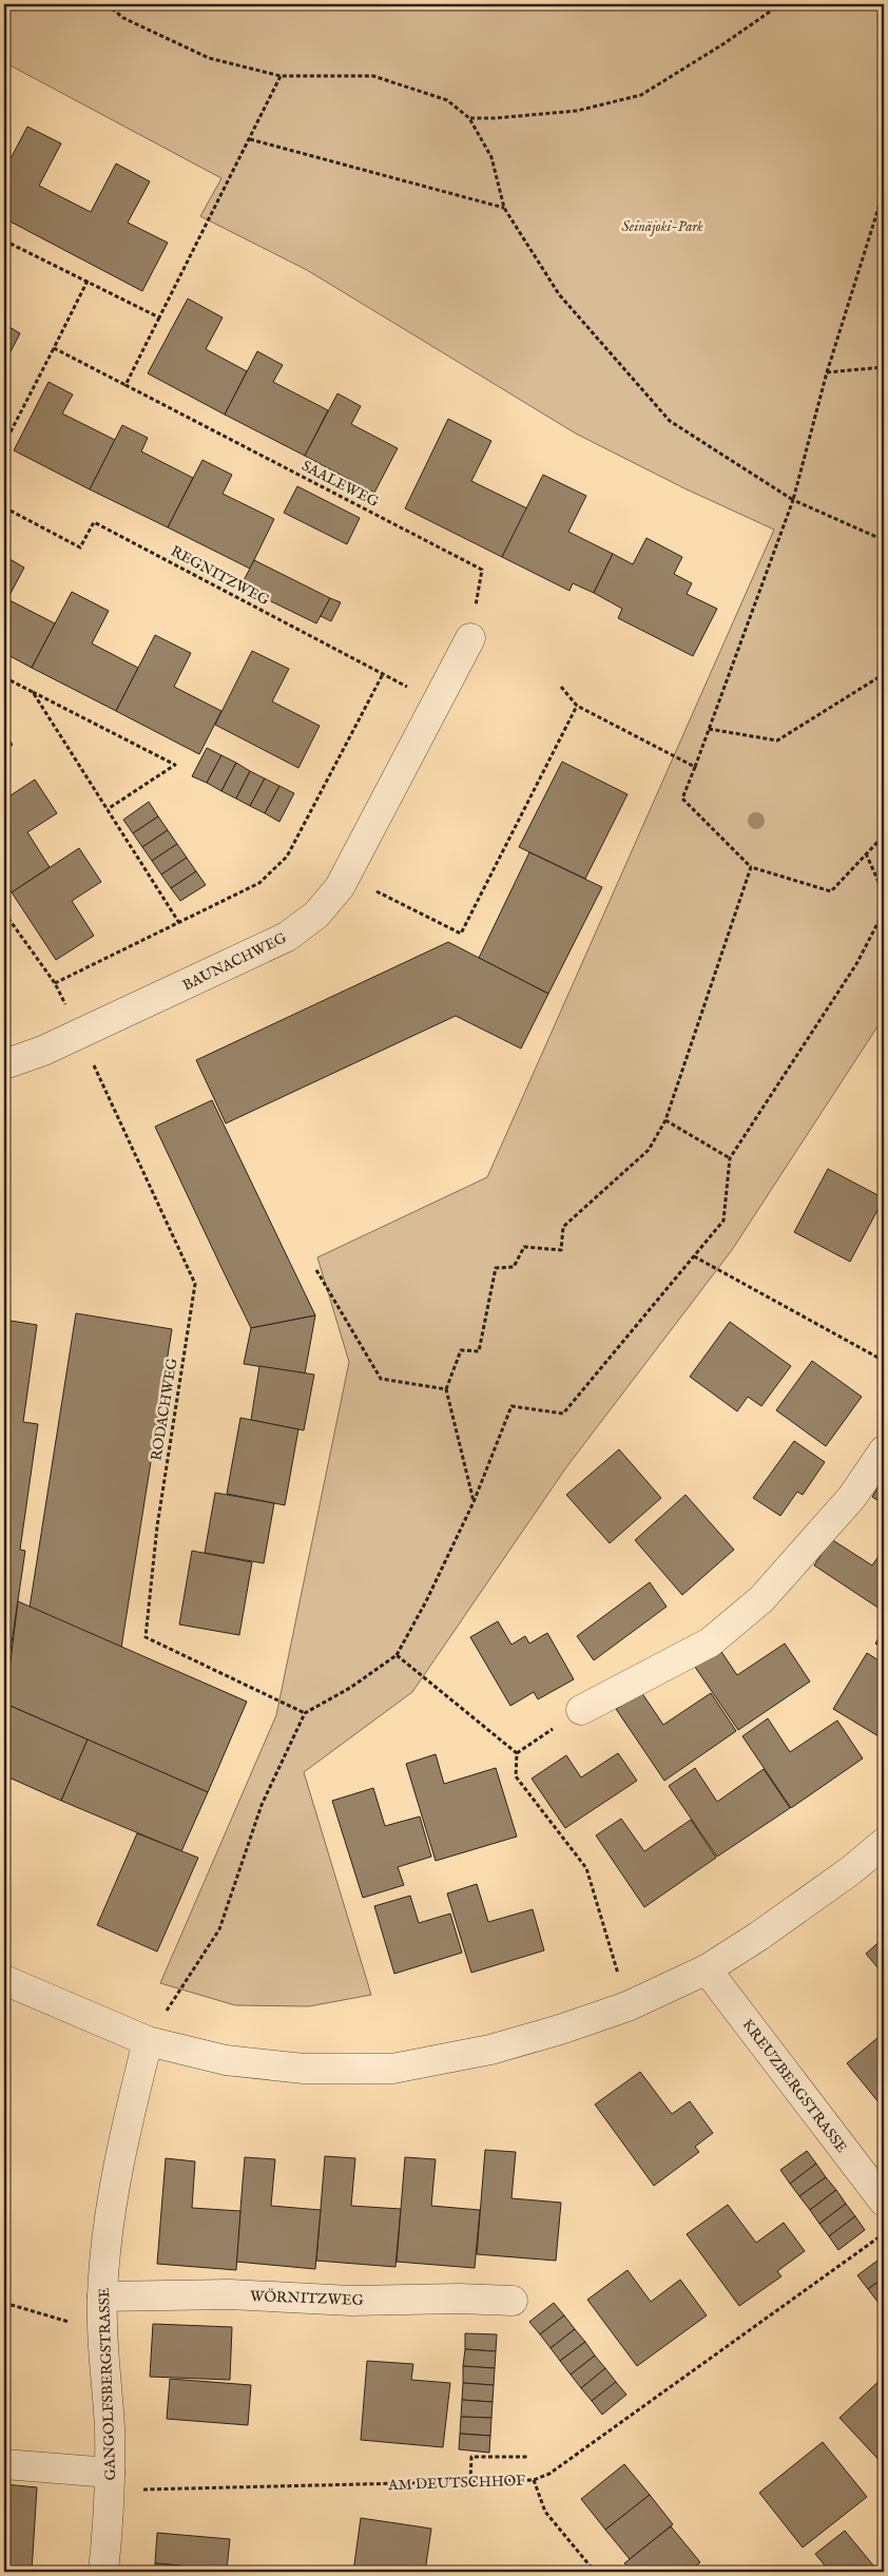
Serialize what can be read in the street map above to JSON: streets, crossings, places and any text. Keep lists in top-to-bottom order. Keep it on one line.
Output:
{"streets":{"street":["BAUNACHWEG","KREUZBERGSTRASSE","WÖRNITZWEG","GANGOLFSBERGSTRASSE"],"path":["SAALEWEG","REGNITZWEG","RODACHWEG","AM DEUTSCHHOF"]},"crossings":[["SAALEWEG","BAUNACHWEG"],["REGNITZWEG","BAUNACHWEG"],["BAUNACHWEG","RODACHWEG"],["WÖRNITZWEG","GANGOLFSBERGSTRASSE"],["GANGOLFSBERGSTRASSE","AM DEUTSCHHOF"]],"parks":["Seinäjoki-Park"]}
